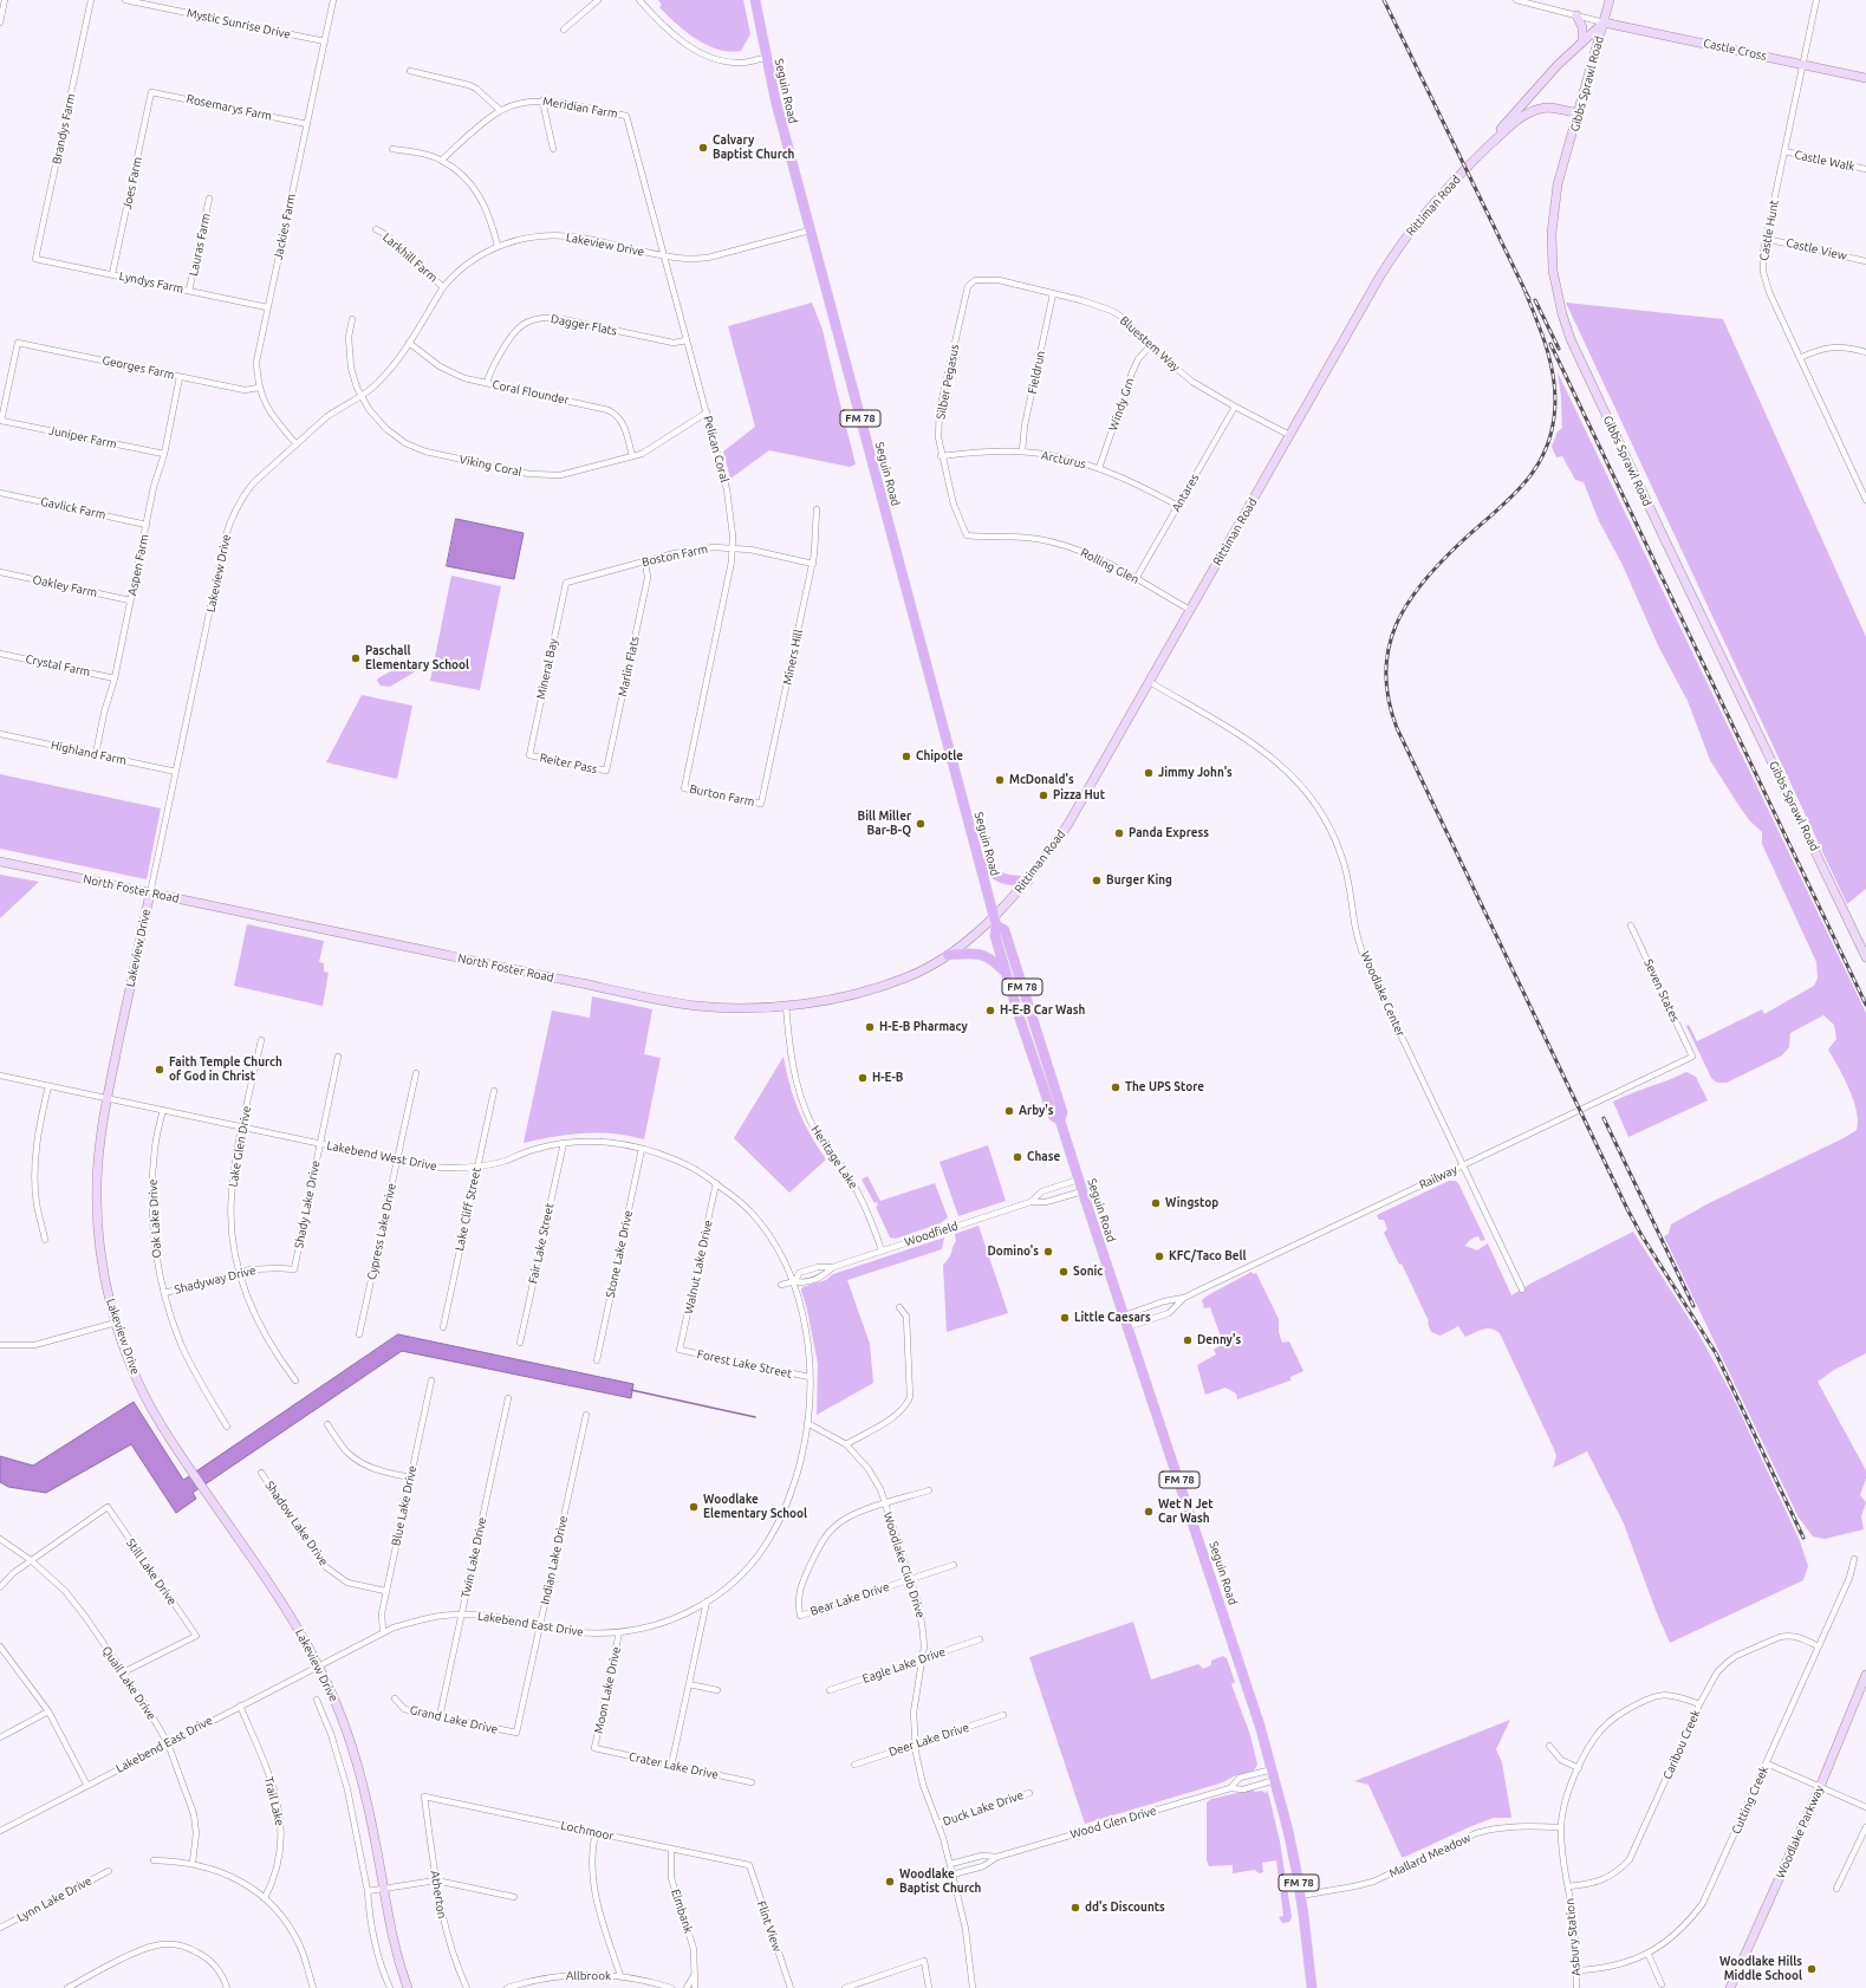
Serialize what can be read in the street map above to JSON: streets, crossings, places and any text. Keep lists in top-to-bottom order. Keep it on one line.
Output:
{"streets":{"main road":["Castle Cross","Gibbs Sprawl Road","Seguin Road","Rittiman Road","Lakeview Drive","FM 78","North Foster Road","Woodlake Parkway"],"street":["Mystic Sunrise Drive","Rosemarys Farm","Meridian Farm","Brandys Farm","Castle Walk","Joes Farm","Jackies Farm","Castle Hunt","Lauras Farm","Castle View","Larkhill Farm","Lyndys Farm","Dagger Flats","Bluestem Way","Georges Farm","Fieldrun","Silber Pegasus","Coral Flounder","Windy Grn","Juniper Farm","Pelican Coral","Arcturus","Viking Coral","Antares","Gavlick Farm","Boston Farm","Aspen Farm","Rolling Glen","Oakley Farm","Miners Hill","Crystal Farm","Marlin Flats","Mineral Bay","Highland Farm","Reiter Pass","Burton Farm","Seven States","Woodlake Center","Lake Glen Drive","Lakebend West Drive","Heritage Lake","Railway","Shady Lake Drive","Lake Cliff Street","Oak Lake Drive","Cypress Lake Drive","Woodfield","Fair Lake Street","Stone Lake Drive","Walnut Lake Drive","Shadyway Drive","Forest Lake Street","Blue Lake Drive","Shadow Lake Drive","Twin Lake Drive","Indian Lake Drive","Woodlake Club Drive","Still Lake Drive","Bear Lake Drive","Lakebend East Drive","Eagle Lake Drive","Quail Lake Drive","Moon Lake Drive","Grand Lake Drive","Deer Lake Drive","Caribou Creek","Crater Lake Drive","Cutting Creek","Trail Lake","Duck Lake Drive","Wood Glen Drive","Lochmoor","Mallard Meadow","Atherton","Lynn Lake Drive","Elmbank","Flint View","Asbury Station","Allbrook"]},"crossings":[["Mystic Sunrise Drive","Jackies Farm"],["Castle Cross","Gibbs Sprawl Road"],["Castle Cross","Rittiman Road"],["Castle Cross","Castle Hunt"],["Gibbs Sprawl Road","Rittiman Road"],["Seguin Road","Rittiman Road"],["Seguin Road","Lakeview Drive"],["Seguin Road","North Foster Road"],["Seguin Road","Railway"],["Seguin Road","Woodfield"],["Seguin Road","Wood Glen Drive"],["Seguin Road","Mallard Meadow"],["Rosemarys Farm","Joes Farm"],["Rosemarys Farm","Jackies Farm"],["Meridian Farm","Pelican Coral"],["Brandys Farm","Lyndys Farm"],["Castle Walk","Castle Hunt"],["Joes Farm","Lyndys Farm"],["Rittiman Road","Bluestem Way"],["Rittiman Road","Rolling Glen"],["Rittiman Road","North Foster Road"],["Rittiman Road","Woodlake Center"],["Jackies Farm","Lakeview Drive"],["Jackies Farm","Lyndys Farm"],["Jackies Farm","Georges Farm"],["Castle Hunt","Castle View"],["Lauras Farm","Lyndys Farm"],["Lakeview Drive","Larkhill Farm"],["Lakeview Drive","Coral Flounder"],["Lakeview Drive","Pelican Coral"],["Lakeview Drive","Viking Coral"],["Lakeview Drive","Highland Farm"],["Lakeview Drive","North Foster Road"],["Lakeview Drive","Lakebend West Drive"],["Lakeview Drive","Lakebend East Drive"],["Dagger Flats","Coral Flounder"],["Dagger Flats","Pelican Coral"],["Bluestem Way","Fieldrun"],["Bluestem Way","Silber Pegasus"],["Bluestem Way","Windy Grn"],["Bluestem Way","Antares"],["Georges Farm","Juniper Farm"],["Georges Farm","Aspen Farm"],["Fieldrun","Arcturus"],["Silber Pegasus","Arcturus"],["Silber Pegasus","Rolling Glen"],["Coral Flounder","Viking Coral"],["Windy Grn","Arcturus"],["Juniper Farm","Aspen Farm"],["Pelican Coral","Viking Coral"],["Pelican Coral","Boston Farm"],["Pelican Coral","Burton Farm"],["Arcturus","Antares"],["Antares","Rolling Glen"],["Gavlick Farm","Aspen Farm"],["Boston Farm","Miners Hill"],["Boston Farm","Marlin Flats"],["Boston Farm","Mineral Bay"],["Aspen Farm","Oakley Farm"],["Aspen Farm","Crystal Farm"],["Aspen Farm","Highland Farm"],["Miners Hill","Burton Farm"],["Marlin Flats","Reiter Pass"],["Mineral Bay","Reiter Pass"],["North Foster Road","Heritage Lake"],["Seven States","Railway"],["Woodlake Center","Railway"],["Lake Glen Drive","Lakebend West Drive"],["Lake Glen Drive","Shadyway Drive"],["Lakebend West Drive","Shady Lake Drive"],["Lakebend West Drive","Lake Cliff Street"],["Lakebend West Drive","Oak Lake Drive"],["Lakebend West Drive","Cypress Lake Drive"],["Lakebend West Drive","Woodfield"],["Lakebend West Drive","Fair Lake Street"],["Lakebend West Drive","Stone Lake Drive"],["Lakebend West Drive","Walnut Lake Drive"],["Lakebend West Drive","Forest Lake Street"],["Lakebend West Drive","Lakebend East Drive"],["Heritage Lake","Woodfield"],["Shady Lake Drive","Shadyway Drive"],["Oak Lake Drive","Shadyway Drive"],["Walnut Lake Drive","Forest Lake Street"],["Forest Lake Street","Lakebend East Drive"],["Blue Lake Drive","Shadow Lake Drive"],["Blue Lake Drive","Lakebend East Drive"],["Twin Lake Drive","Lakebend East Drive"],["Twin Lake Drive","Grand Lake Drive"],["Indian Lake Drive","Lakebend East Drive"],["Indian Lake Drive","Grand Lake Drive"],["Woodlake Club Drive","Bear Lake Drive"],["Woodlake Club Drive","Lakebend East Drive"],["Woodlake Club Drive","Eagle Lake Drive"],["Woodlake Club Drive","Deer Lake Drive"],["Woodlake Club Drive","Duck Lake Drive"],["Woodlake Club Drive","Wood Glen Drive"],["Still Lake Drive","Quail Lake Drive"],["Lakebend East Drive","Quail Lake Drive"],["Lakebend East Drive","Moon Lake Drive"],["Lakebend East Drive","Trail Lake"],["Moon Lake Drive","Crater Lake Drive"],["Caribou Creek","Cutting Creek"],["Caribou Creek","Asbury Station"],["Cutting Creek","Asbury Station"],["Lochmoor","Atherton"],["Lochmoor","Elmbank"],["Lochmoor","Flint View"],["Mallard Meadow","Asbury Station"]],"places":["Calvary Baptist Church","Paschall Elementary School","Chipotle","Jimmy John's","McDonald's","Pizza Hut","Bill Miller Bar-B-Q","Panda Express","Burger King","H-E-B Car Wash","H-E-B Pharmacy","Faith Temple Church of God in Christ","H-E-B","The UPS Store","Arby's","Chase","Wingstop","Domino's","KFC/Taco Bell","Sonic","Little Caesars","Denny's","Woodlake Elementary School","Wet N Jet Car Wash","Woodlake Baptist Church","dd's Discounts","Woodlake Hills Middle School"]}
